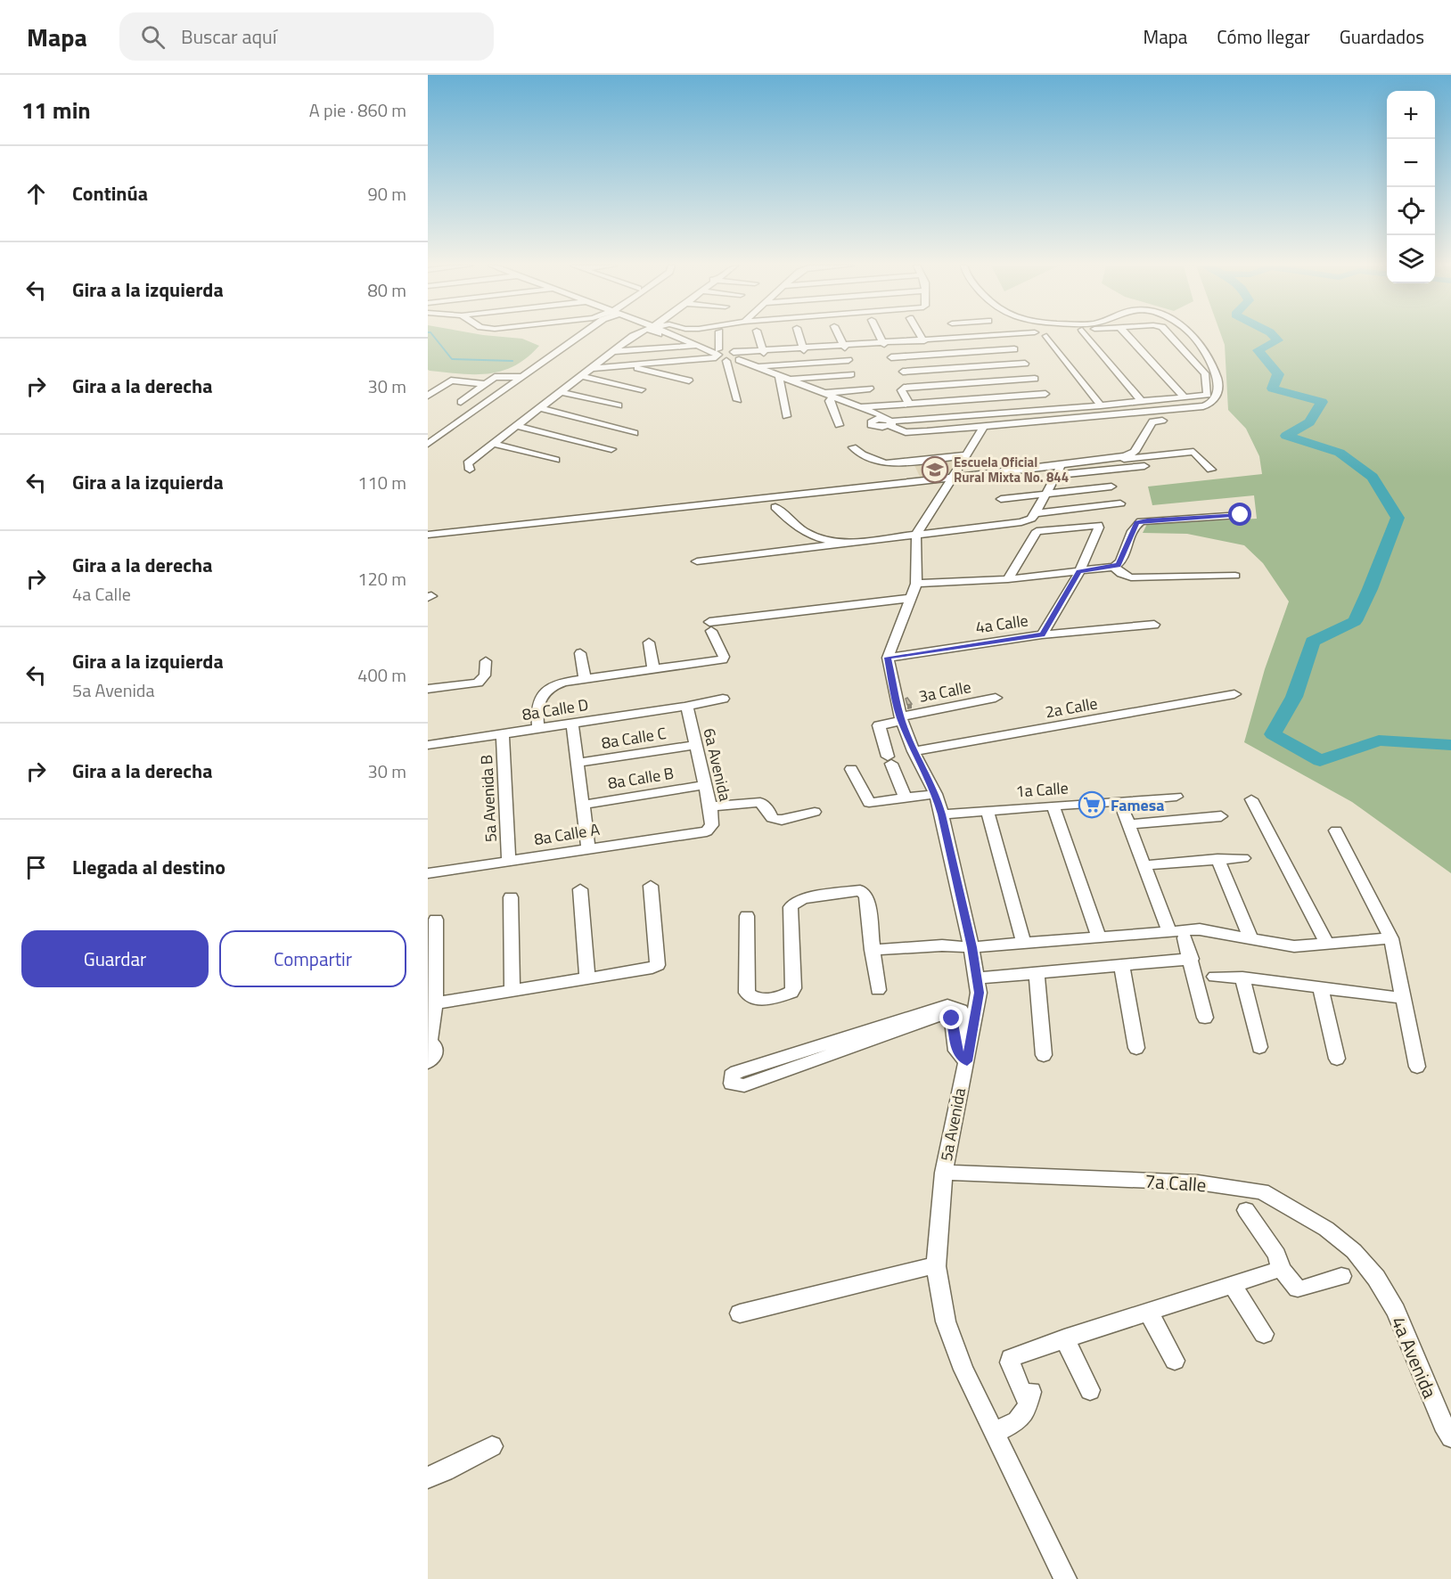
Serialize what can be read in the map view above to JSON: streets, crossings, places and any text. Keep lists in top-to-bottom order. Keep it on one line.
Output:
{"streets":{"street":["4a Calle","3a Calle","2a Calle","8a Calle D","8a Calle C","6a Avenida","8a Calle B","1a Calle","5a Avenida B","8a Calle A","5a Avenida","7a Calle","4a Avenida"]},"crossings":[["4a Calle","5a Avenida"],["3a Calle","5a Avenida"],["2a Calle","5a Avenida"],["8a Calle D","6a Avenida"],["8a Calle D","5a Avenida B"],["8a Calle C","6a Avenida"],["6a Avenida","8a Calle B"],["6a Avenida","8a Calle A"],["1a Calle","5a Avenida"],["5a Avenida B","8a Calle A"],["5a Avenida","7a Calle"],["7a Calle","4a Avenida"]],"places":{"school or university":["Escuela Oficial Rural Mixta No. 844"],"supermarket":["Famesa"]},"page":{"header":"Mapa","search":"Buscar aquí","nav":["Mapa","Cómo llegar","Guardados"],"heading":["11 min","A pie · 860 m"],"map_buttons":["+","−"],"list":[["Continúa","90 m"],["Gira a la izquierda","80 m"],["Gira a la derecha","30 m"],["Gira a la izquierda","110 m"],["Gira a la derecha","4a Calle","120 m"],["Gira a la izquierda","5a Avenida","400 m"],["Gira a la derecha","30 m"],"Llegada al destino"],"buttons":["Guardar","Compartir"]}}
